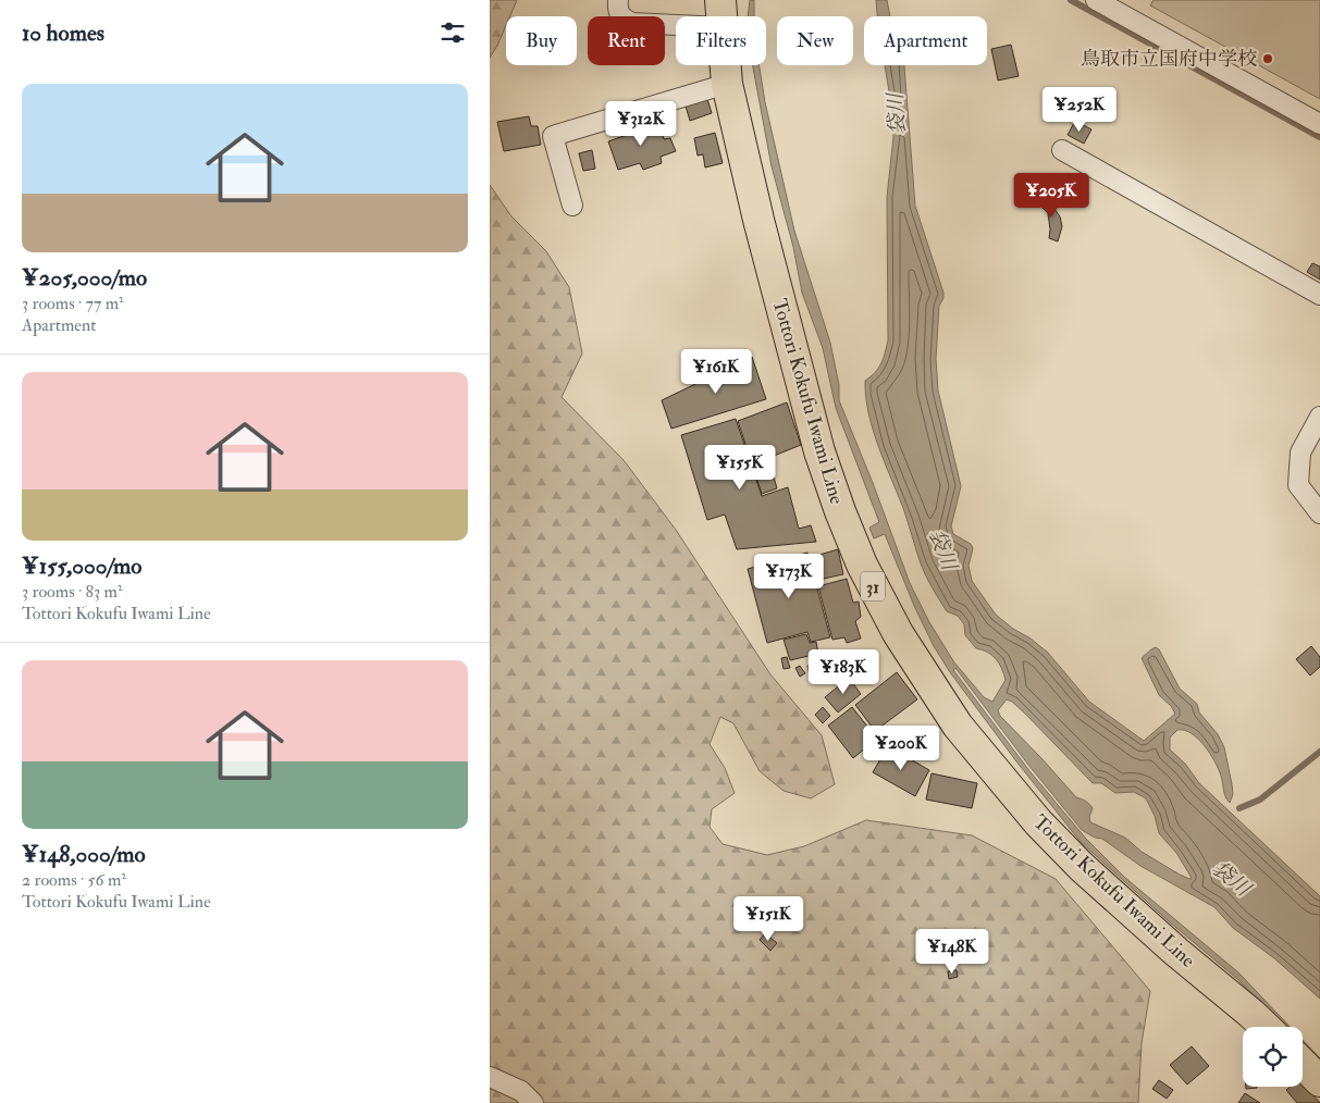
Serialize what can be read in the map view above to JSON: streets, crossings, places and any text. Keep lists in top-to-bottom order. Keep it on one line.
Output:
{"streets":{"main road":["Tottori Kokufu Iwami Line","31"]},"water":["袋川"],"places":["鳥取市立国府中学校"],"page":{"heading":"10 homes","chip":["Buy","Rent","Filters","New","Apartment"],"list":[{"name":"¥205,000/mo","note":"3 rooms · 77 m² · Apartment"},{"name":"¥155,000/mo","note":"3 rooms · 83 m² · Tottori Kokufu Iwami Line"},{"name":"¥148,000/mo","note":"2 rooms · 56 m² · Tottori Kokufu Iwami Line"}],"price":["¥252K","¥312K","¥205K","¥161K","¥155K","¥173K","¥183K","¥200K","¥151K","¥148K"]}}
